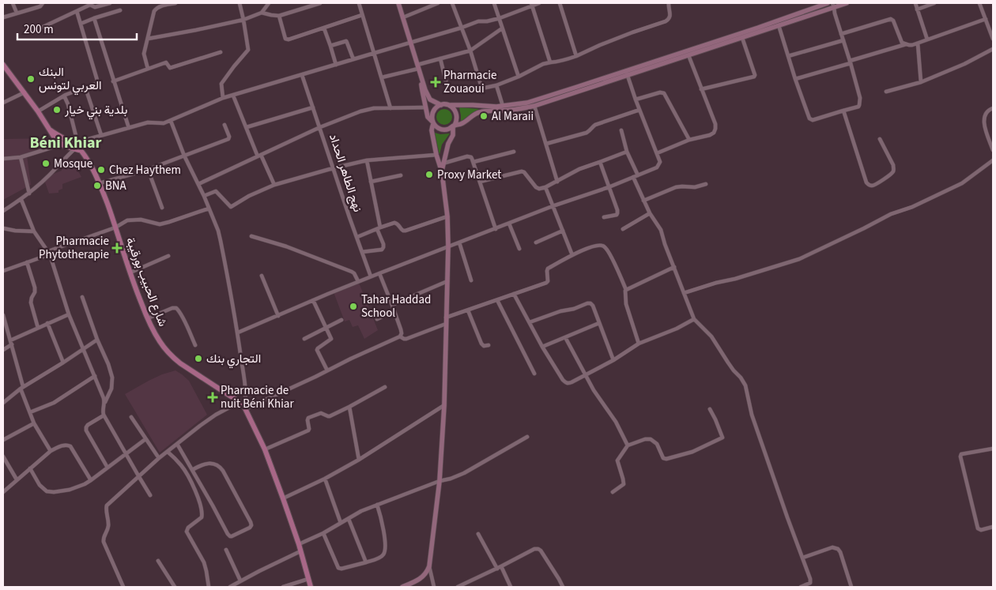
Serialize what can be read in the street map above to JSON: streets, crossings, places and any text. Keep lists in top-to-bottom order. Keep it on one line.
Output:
{"streets":{"main road":["شارع الحبيب بورقيبة"],"street":["نهج الطاهر الحداد"]},"districts":["Béni Khiar"],"places":{"other":["البنك العربي لتونس","بلدية بني خيار","Al Maraii","Mosque","Chez Haythem","Proxy Market","BNA","Tahar Haddad School","التجاري بنك"],"health":["Pharmacie Zouaoui","Pharmacie Phytotherapie","Pharmacie de nuit Béni Khiar"]},"scale_bar":"200 m"}
